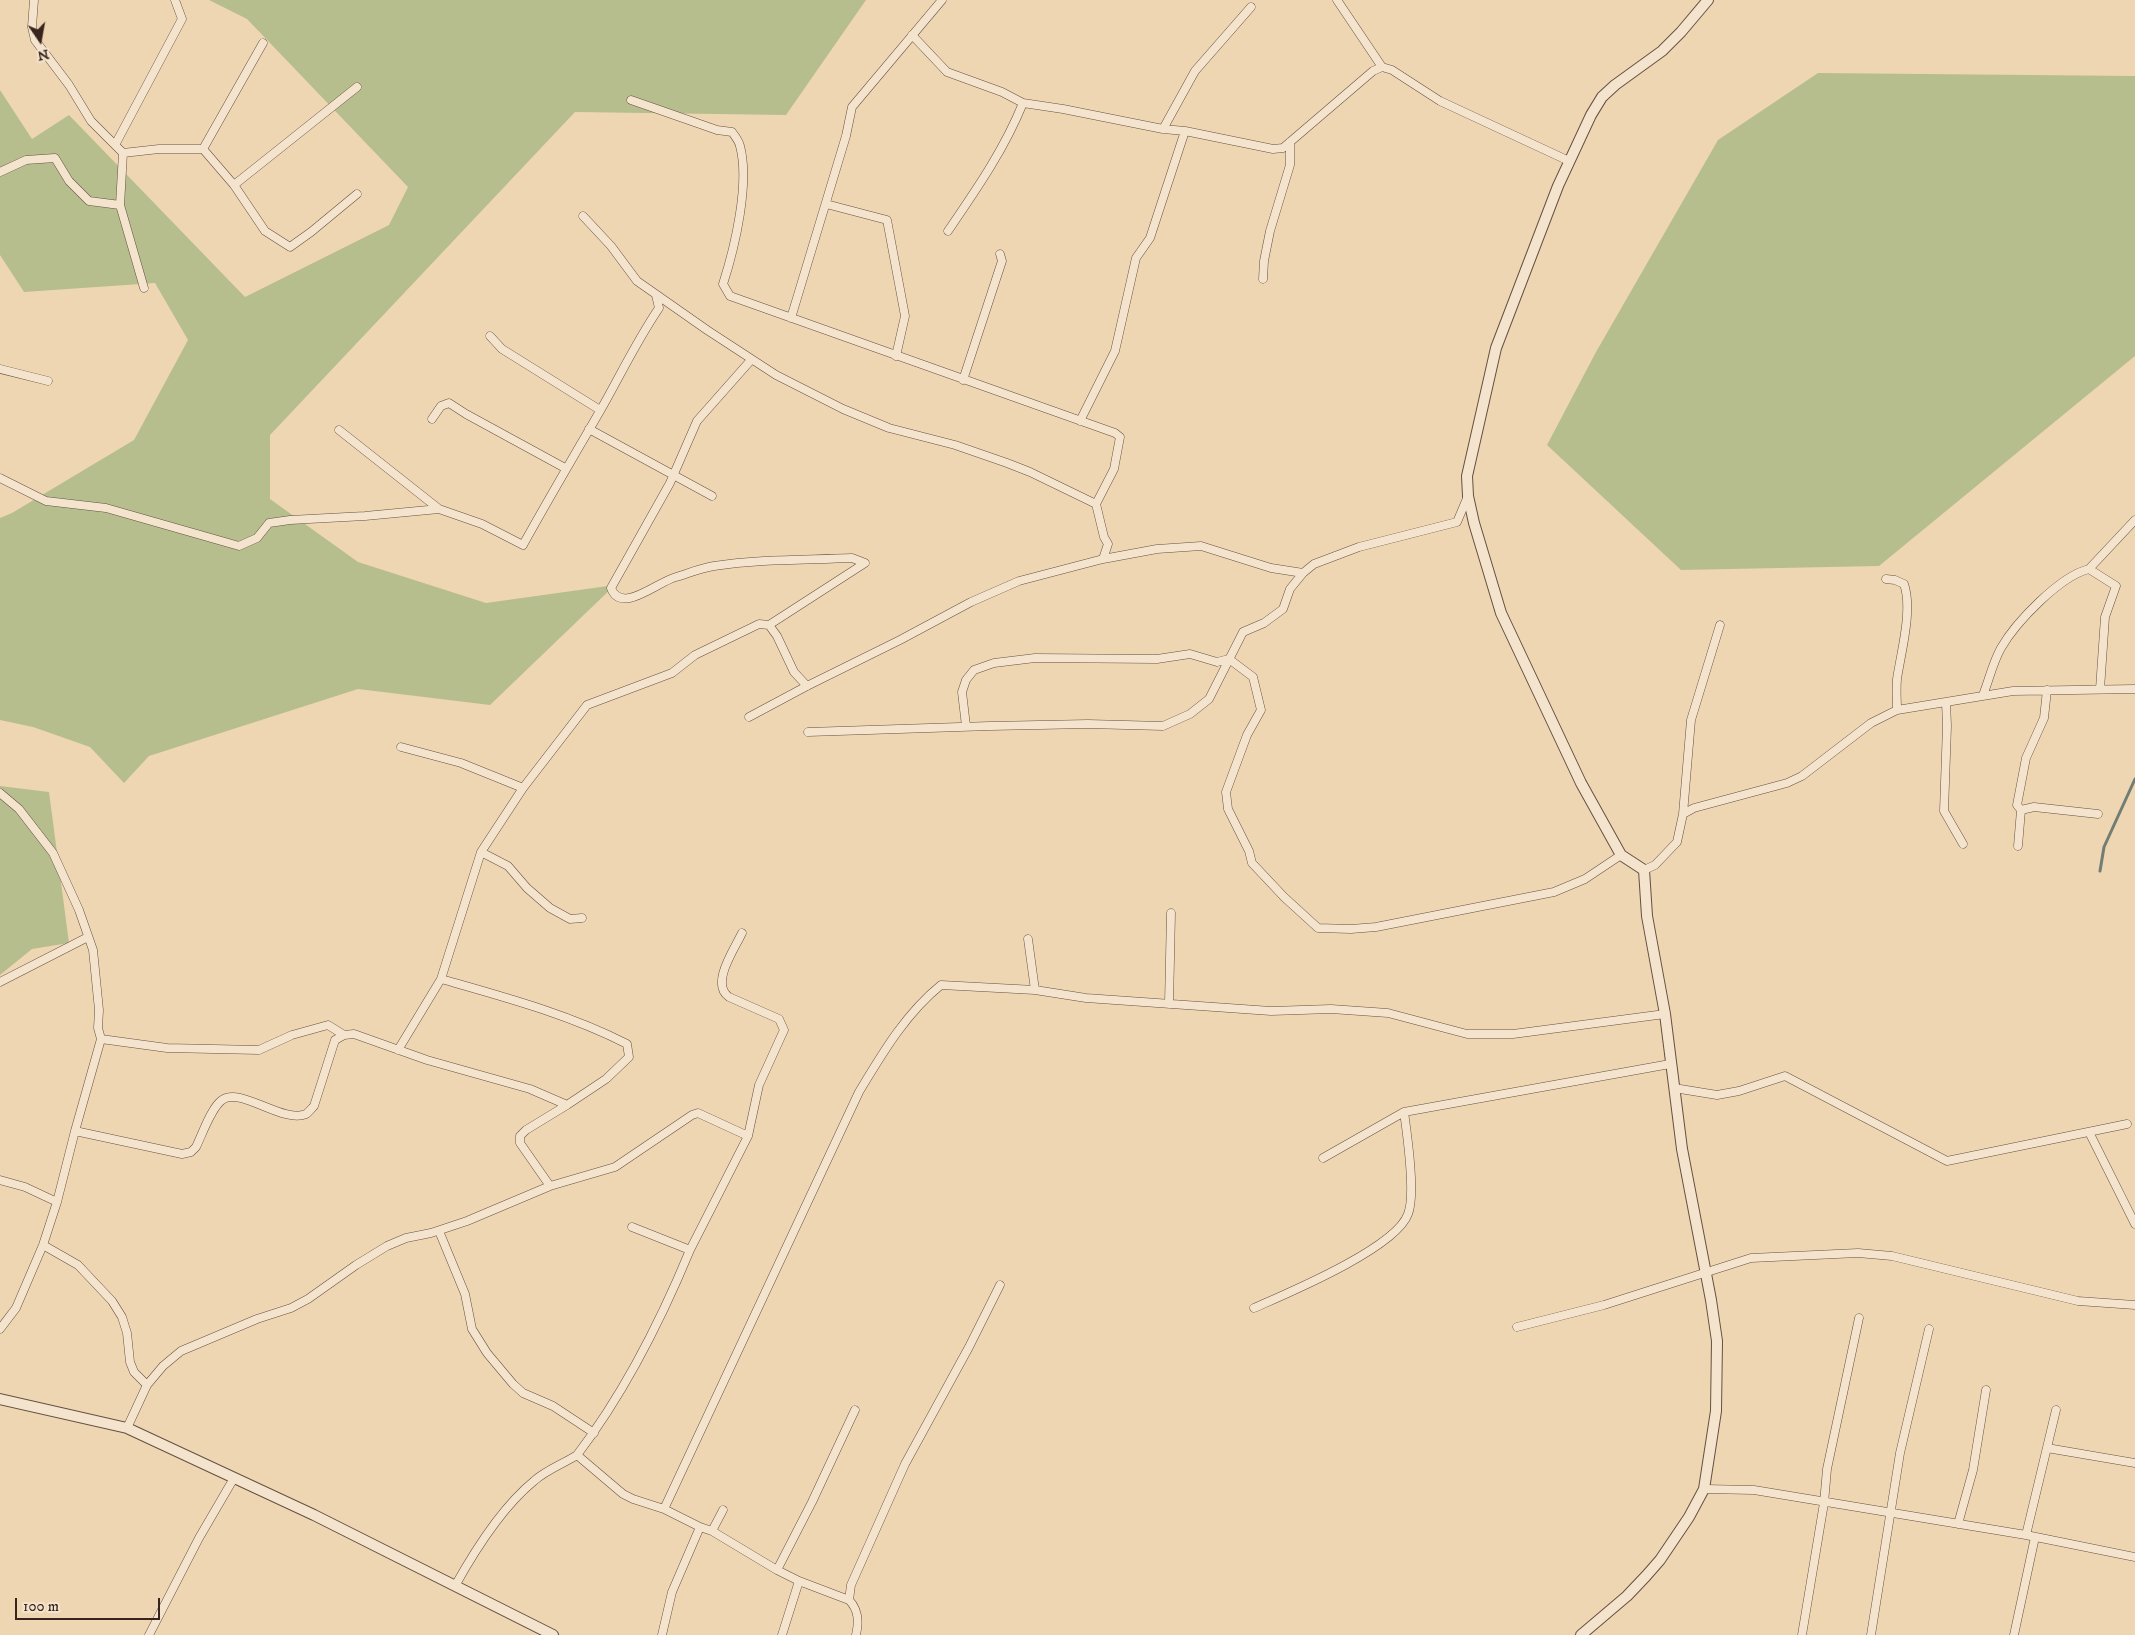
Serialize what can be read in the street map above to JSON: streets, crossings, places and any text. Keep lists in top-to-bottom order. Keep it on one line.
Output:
{"scale_bar":"100 m","north":"bottom"}
